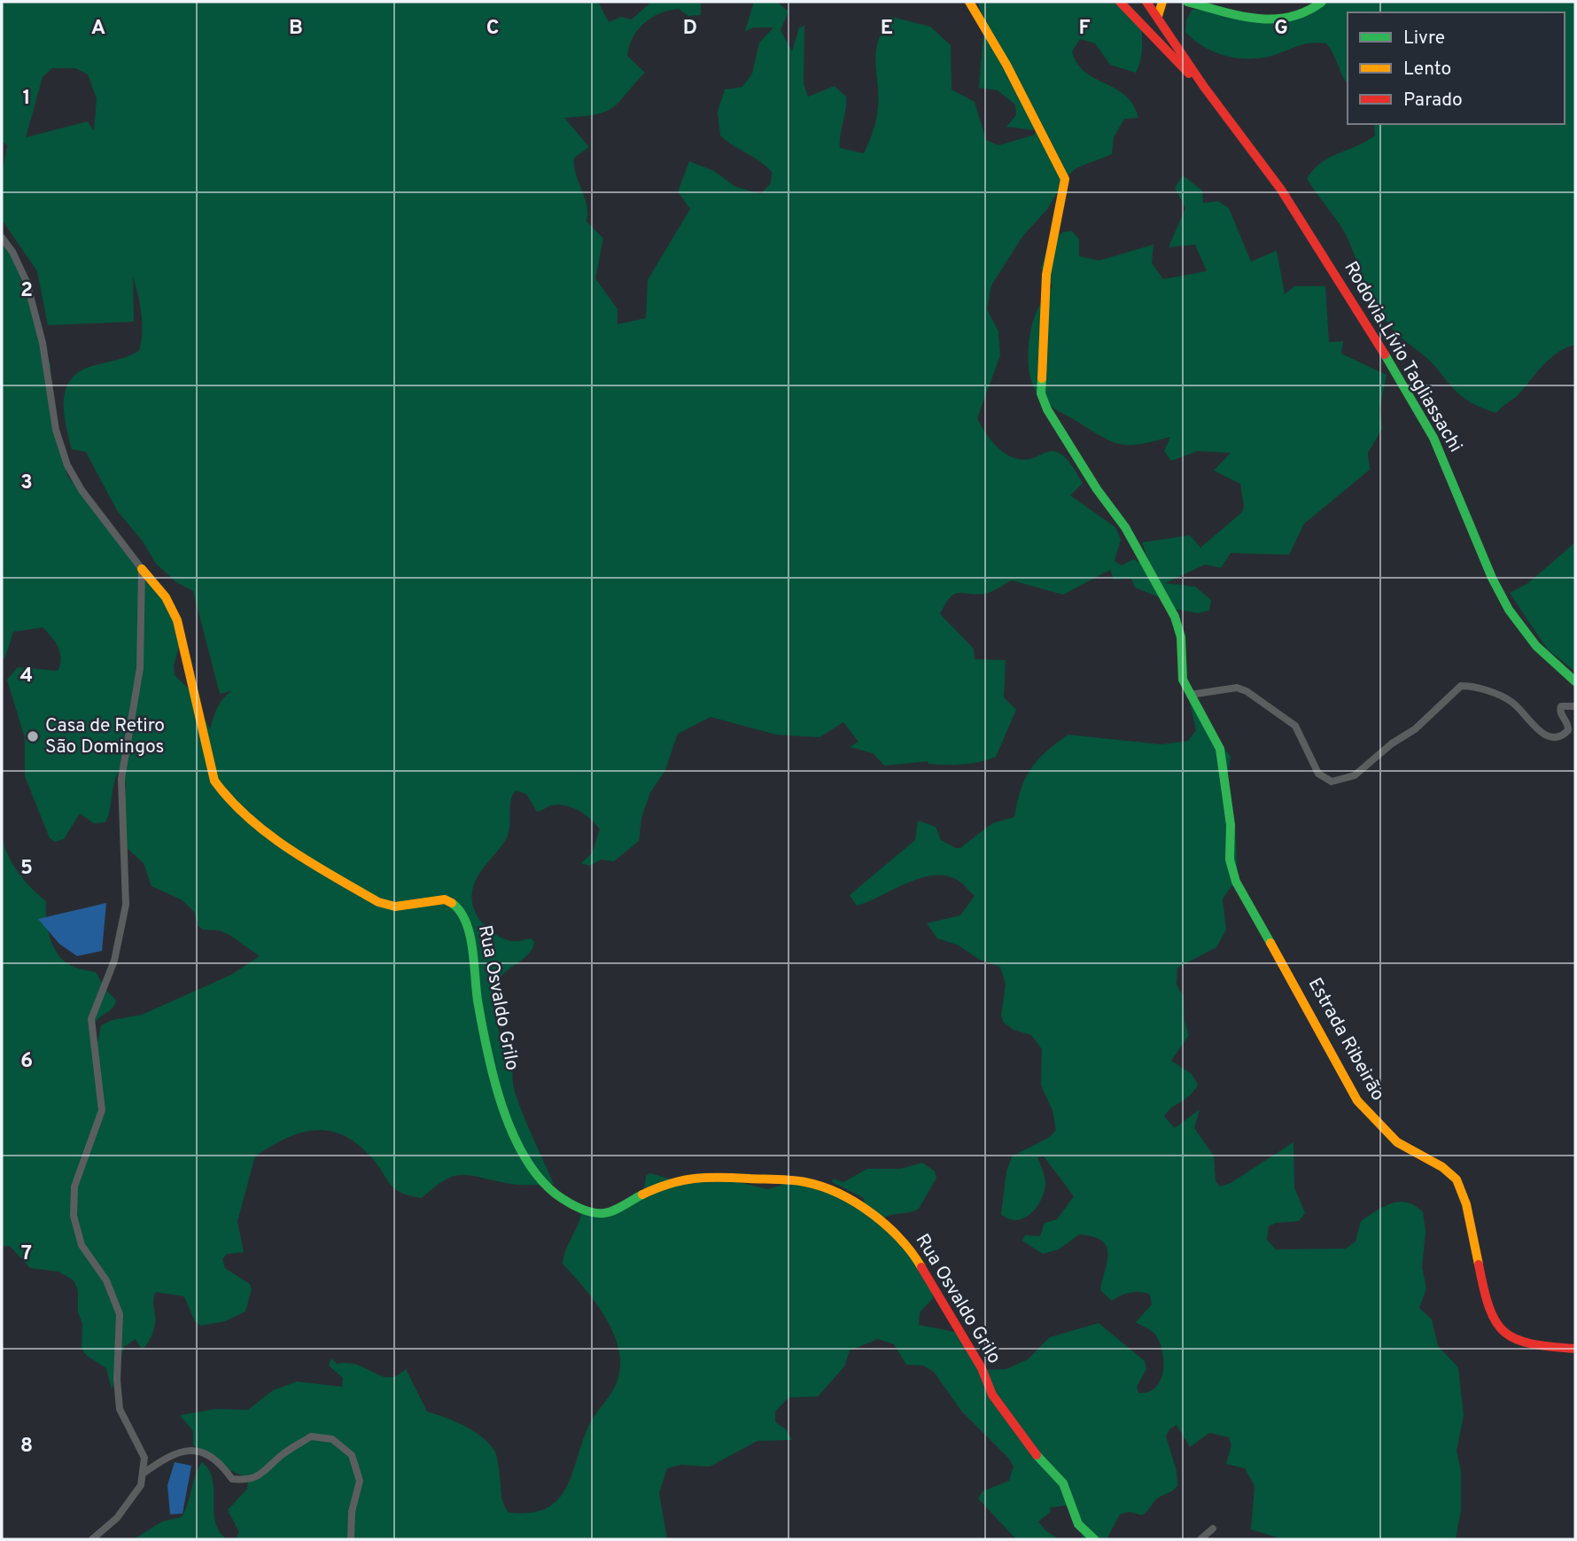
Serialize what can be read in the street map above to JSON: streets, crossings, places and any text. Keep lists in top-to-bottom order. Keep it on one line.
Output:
{"streets":{"main road":["Rodovia Lívio Tagliassachi","Rua Osvaldo Grilo","Estrada Ribeirão"]},"places":["Casa de Retiro São Domingos"],"legend":["Livre","Lento","Parado"],"grid":{"columns":["A","B","C","D","E","F","G"],"rows":["1","2","3","4","5","6","7","8"]}}
